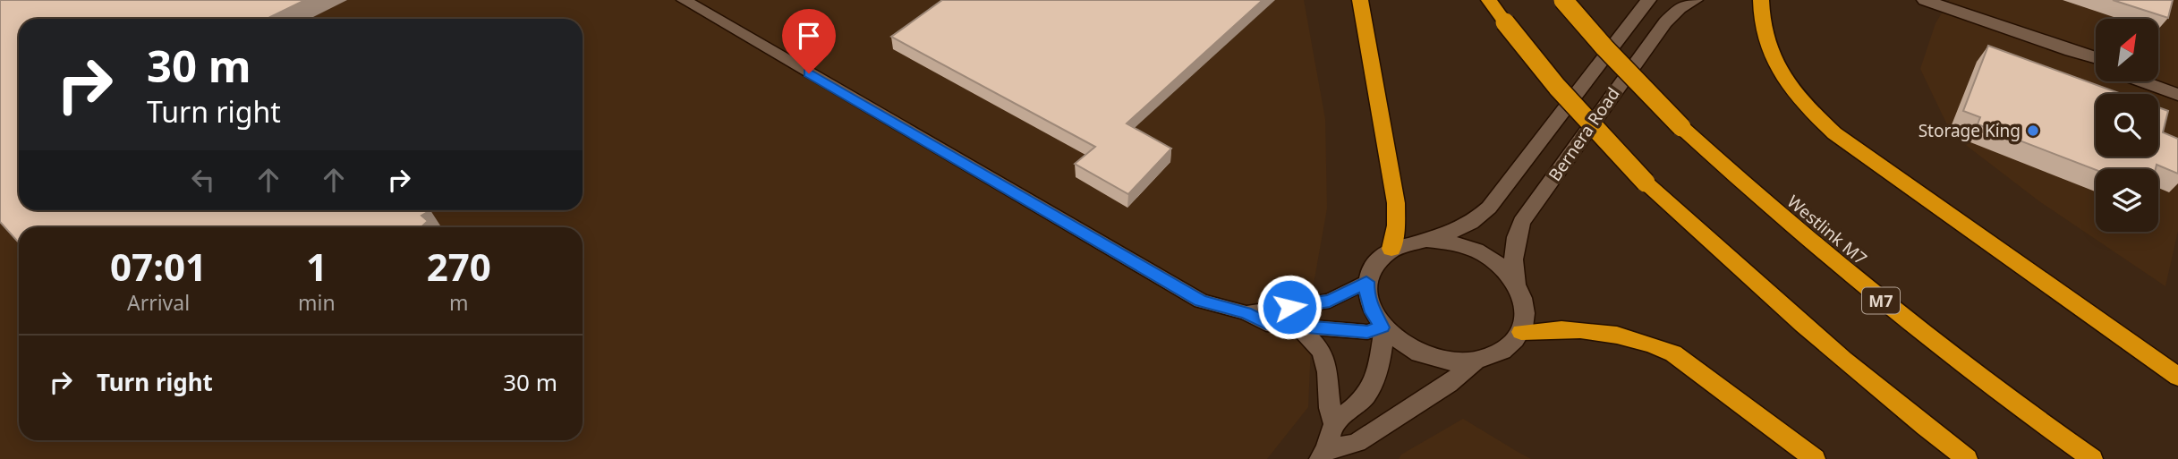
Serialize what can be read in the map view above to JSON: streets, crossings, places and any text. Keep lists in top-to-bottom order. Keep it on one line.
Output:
{"streets":{"highway":["Westlink M7","M7"],"main road":["Bernera Road"]},"places":["Storage King"],"north":"top right","page":{"turn":["30 m","Turn right"],"eta":["07:01","Arrival","1","min","270","m"],"list":[{"name":"Turn right","value":"30 m"}]}}
